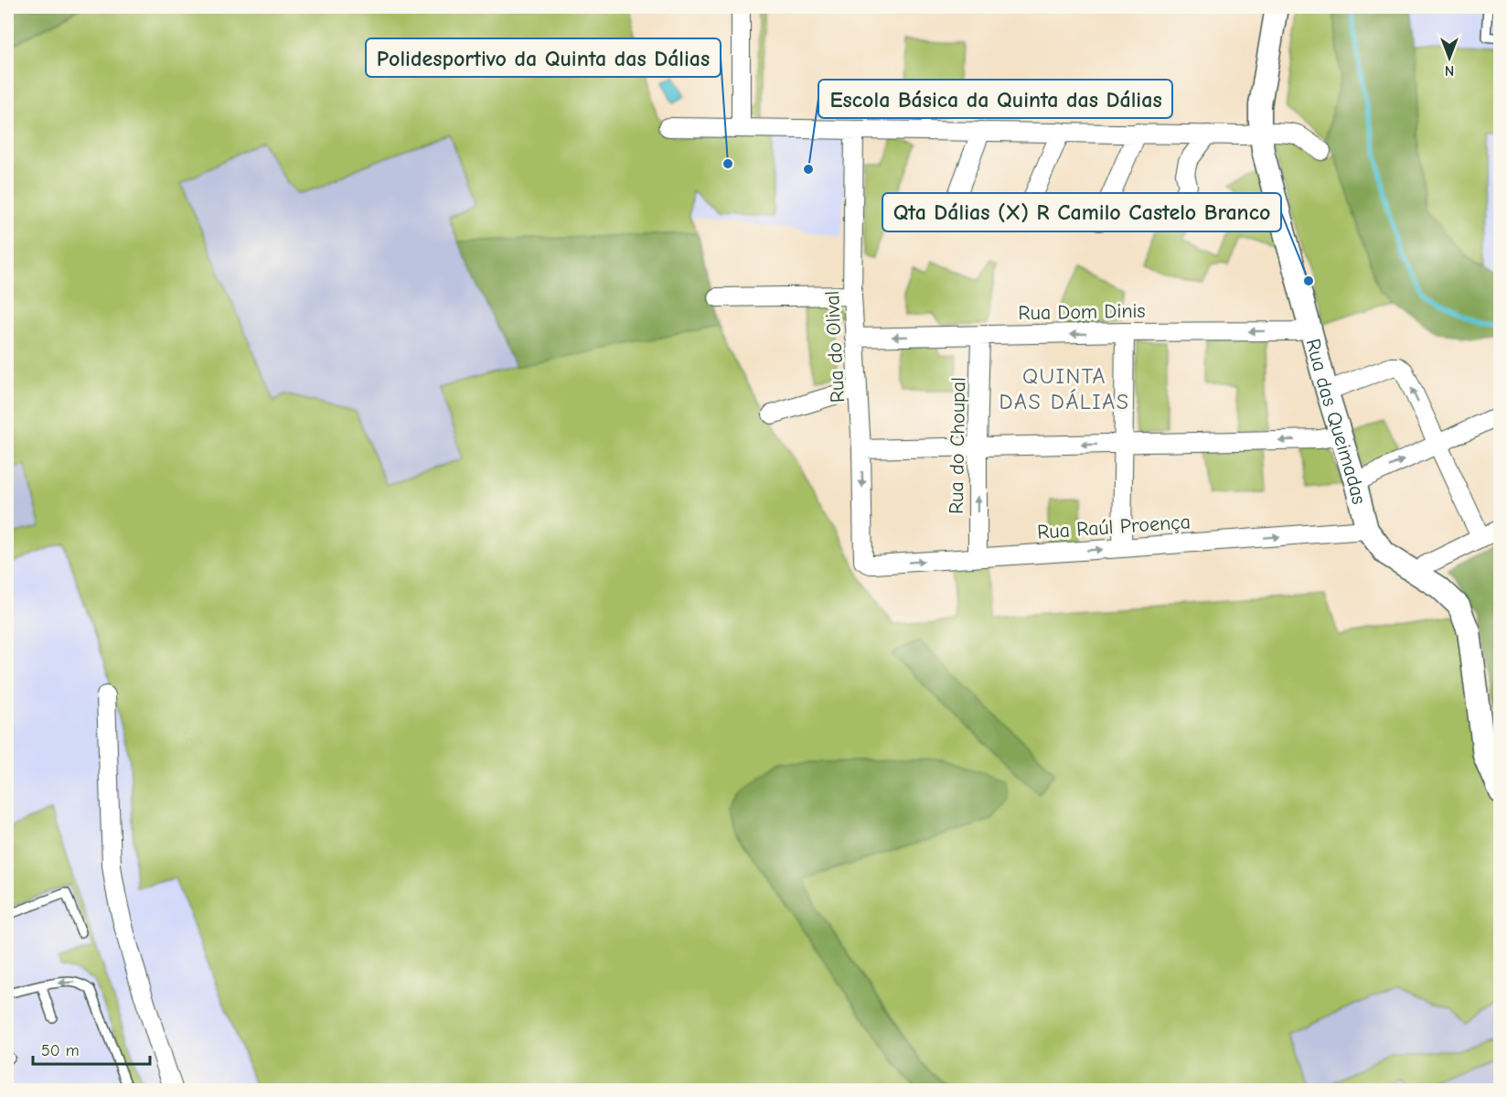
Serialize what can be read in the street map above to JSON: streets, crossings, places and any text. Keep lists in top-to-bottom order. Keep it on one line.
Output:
{"streets":{"street":["Rua Dom Dinis","Rua do Olival","Rua das Queimadas","Rua do Choupal","Rua Raúl Proença"]},"crossings":[["Rua Dom Dinis","Rua do Olival"],["Rua Dom Dinis","Rua das Queimadas"],["Rua Dom Dinis","Rua do Choupal"],["Rua do Olival","Rua Raúl Proença"],["Rua das Queimadas","Rua Raúl Proença"],["Rua do Choupal","Rua Raúl Proença"]],"districts":["QUINTA DAS DÁLIAS"],"places":["Polidesportivo da Quinta das Dálias","Escola Básica da Quinta das Dálias","Qta Dálias (X) R Camilo Castelo Branco"],"scale_bar":"50 m","north":"bottom"}
